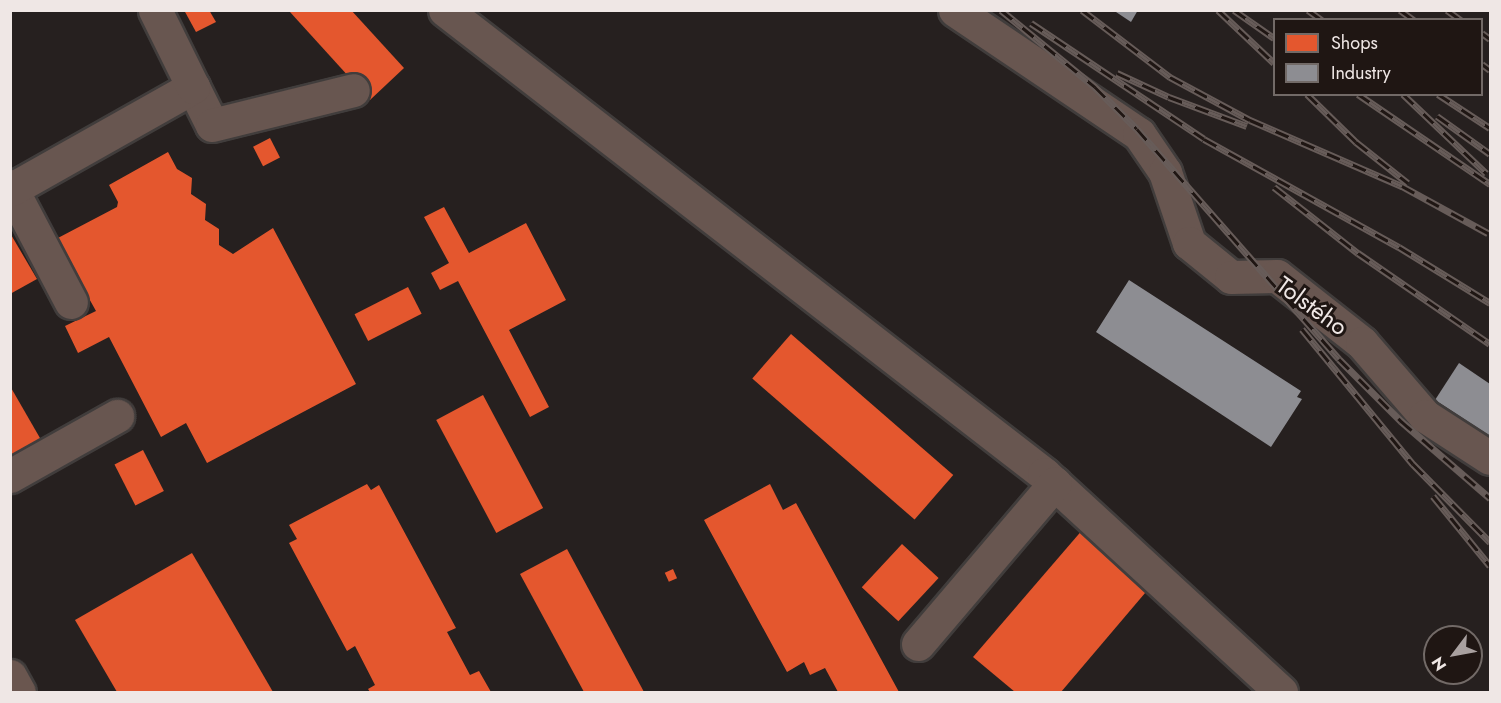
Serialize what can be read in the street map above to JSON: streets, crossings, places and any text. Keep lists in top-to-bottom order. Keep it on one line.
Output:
{"streets":{"lane":["Tolstého"]},"legend":["Shops","Industry"],"north":"bottom left"}
